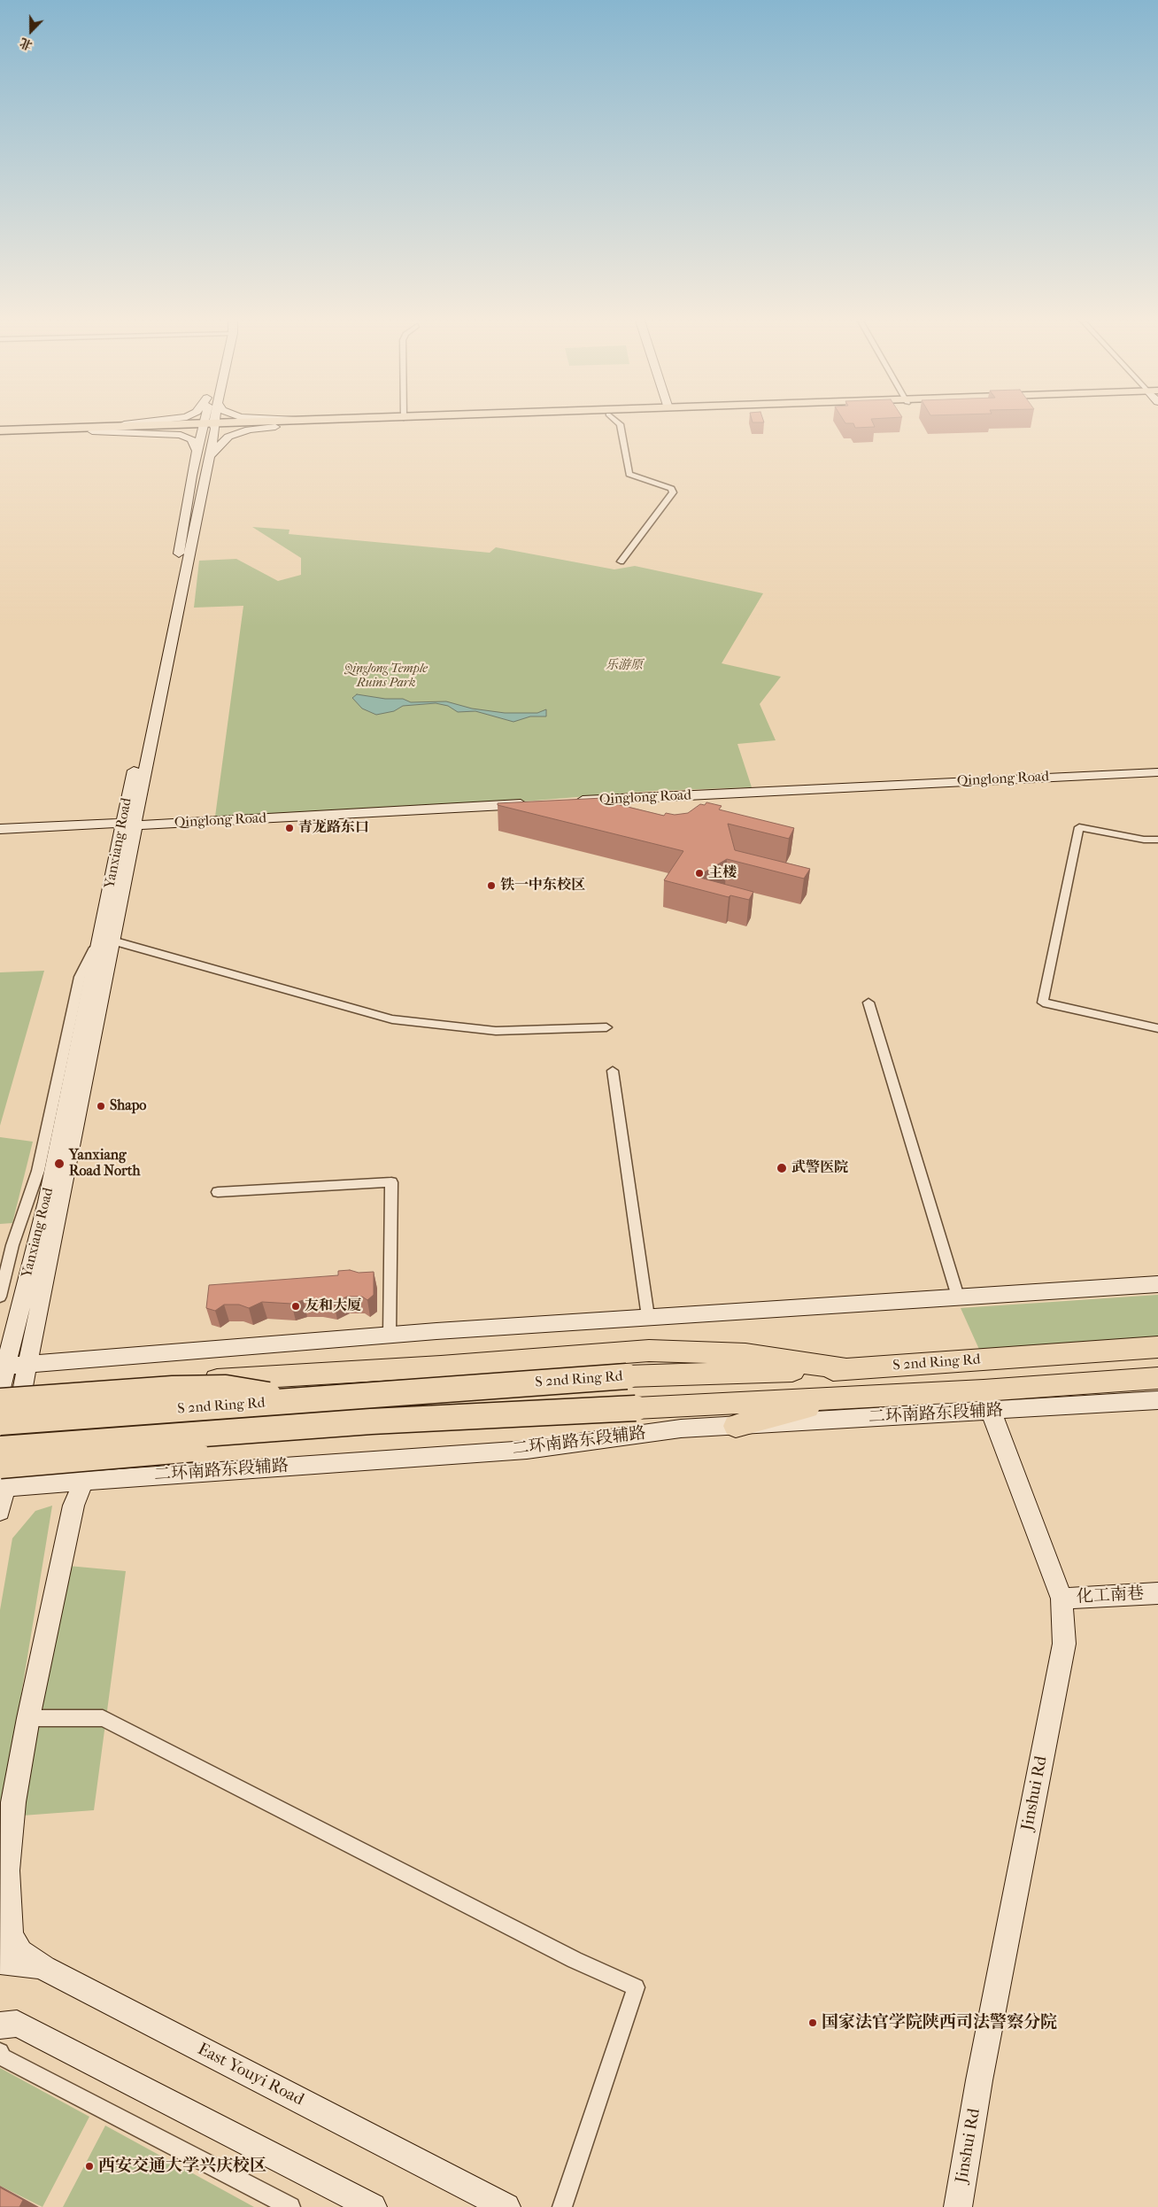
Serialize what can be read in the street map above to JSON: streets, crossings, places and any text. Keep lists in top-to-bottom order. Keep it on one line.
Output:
{"streets":{"highway":["S 2nd Ring Rd"],"main road":["Qinglong Road","Yanxiang Road","二环南路东段辅路","化工南巷","Jinshui Rd","East Youyi Road"]},"crossings":[["Qinglong Road","Yanxiang Road"],["S 2nd Ring Rd","二环南路东段辅路"],["S 2nd Ring Rd","Jinshui Rd"],["二环南路东段辅路","Jinshui Rd"],["化工南巷","Jinshui Rd"]],"parks":["乐游原","Qinglong Temple Ruins Park"],"places":["青龙路东口","主楼","铁一中东校区","Shapo","Yanxiang Road North","武警医院","友和大厦","国家法官学院陕西司法警察分院","西安交通大学兴庆校区"],"north":"bottom"}
